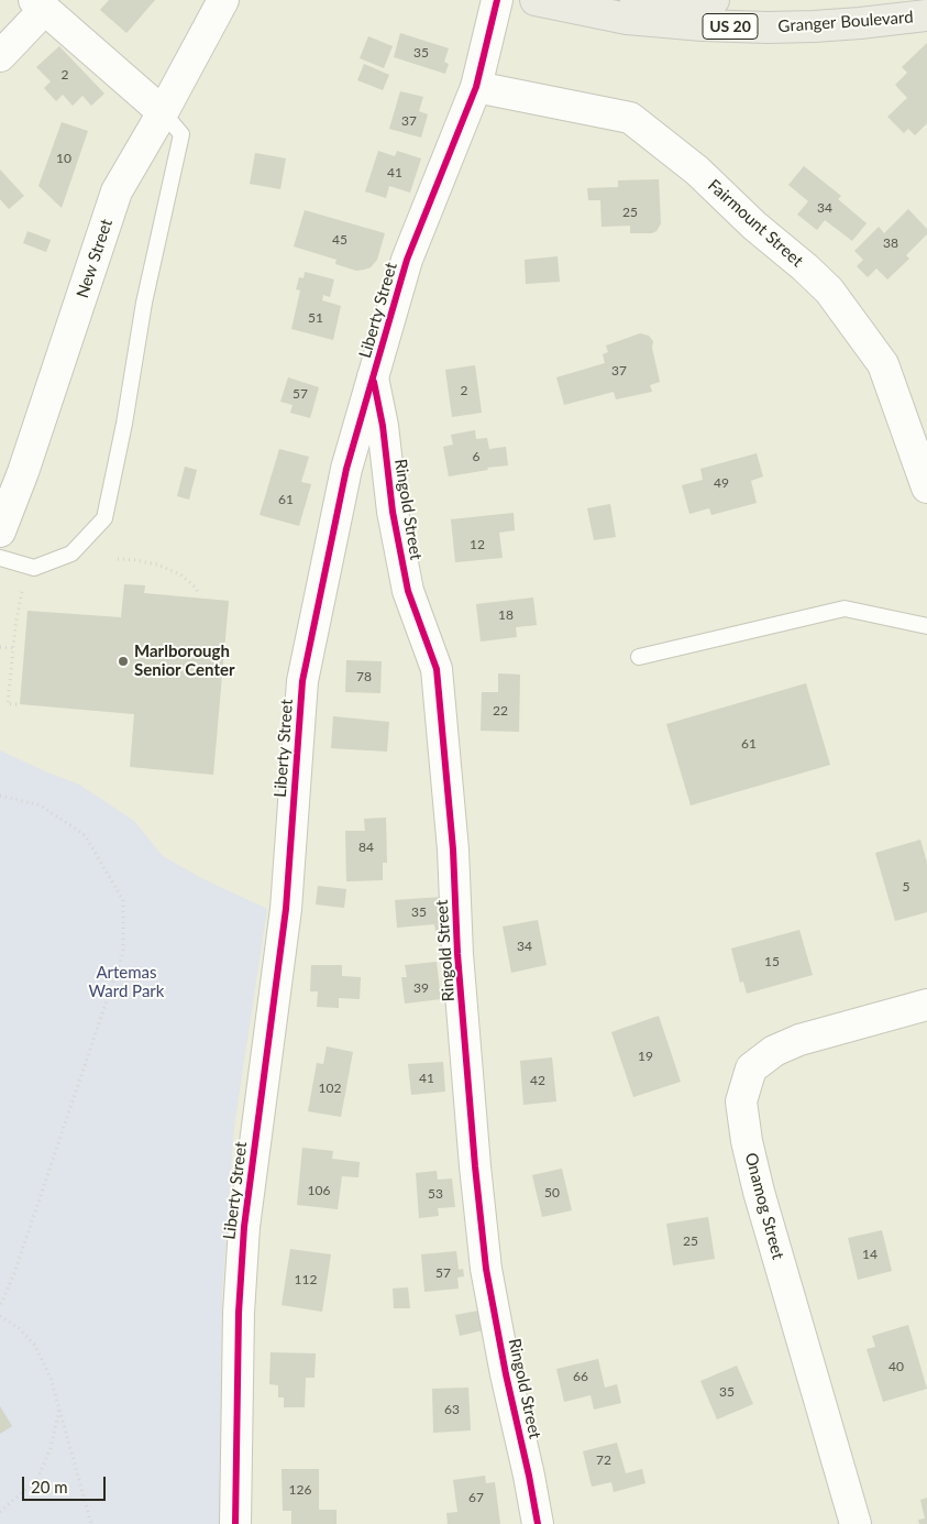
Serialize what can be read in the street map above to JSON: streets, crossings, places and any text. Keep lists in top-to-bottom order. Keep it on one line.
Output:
{"streets":{"main road":["Granger Boulevard","US 20"],"street":["Fairmount Street","New Street","Liberty Street","Ringold Street","Onamog Street"]},"crossings":[["Fairmount Street","Liberty Street"],["Liberty Street","Ringold Street"]],"parks":["Artemas Ward Park"],"places":["Marlborough Senior Center"],"house_numbers":["35","2","37","10","41","34","25","45","38","51","37","2","57","6","49","61","12","18","78","22","61","84","5","35","34","15","39","19","41","42","102","106","50","53","25","14","57","112","40","66","35","63","72","126","67"],"scale_bar":"20 m"}
